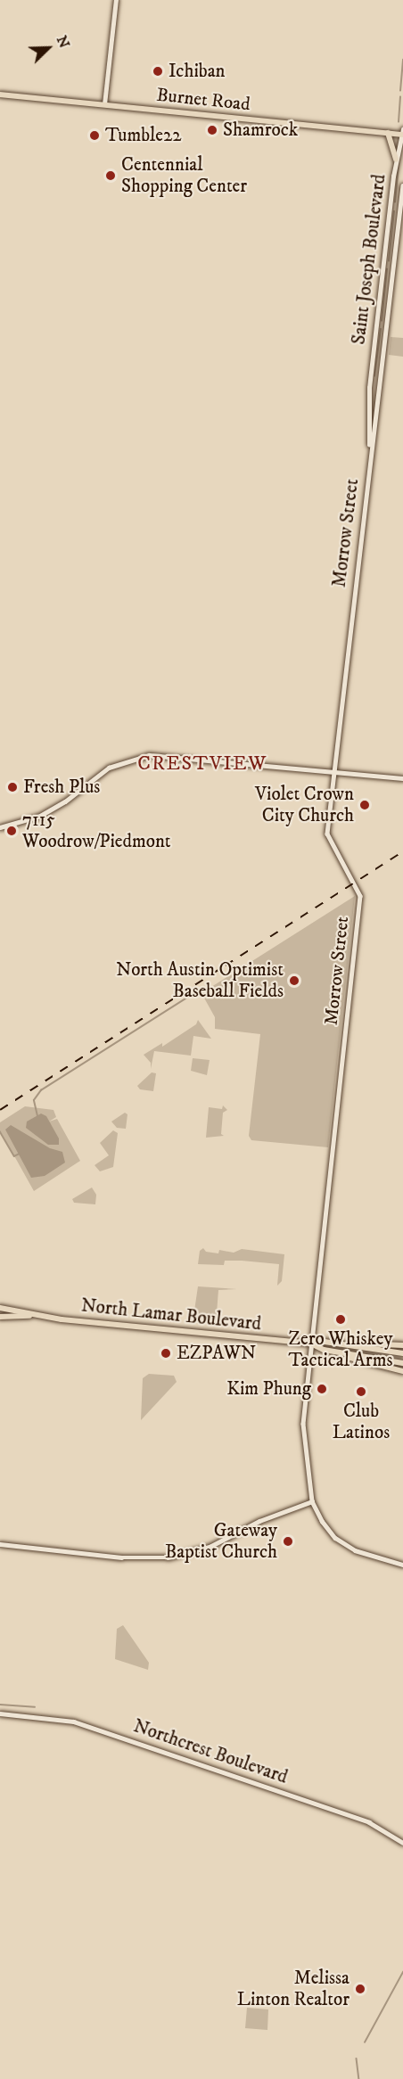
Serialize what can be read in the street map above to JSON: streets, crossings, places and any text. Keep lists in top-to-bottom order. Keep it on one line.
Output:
{"streets":{"main road":["Burnet Road","North Lamar Boulevard"],"street":["Saint Joseph Boulevard","Morrow Street","Northcrest Boulevard"]},"crossings":[["Burnet Road","Saint Joseph Boulevard"],["Saint Joseph Boulevard","Morrow Street"],["Morrow Street","North Lamar Boulevard"]],"districts":["CRESTVIEW"],"places":["Ichiban","Shamrock","Tumble22","Centennial Shopping Center","Fresh Plus","Violet Crown City Church","7115 Woodrow/Piedmont","North Austin Optimist Baseball Fields","Zero Whiskey Tactical Arms","EZPAWN","Kim Phung","Club Latinos","Gateway Baptist Church","Melissa Linton Realtor"],"north":"top right"}
